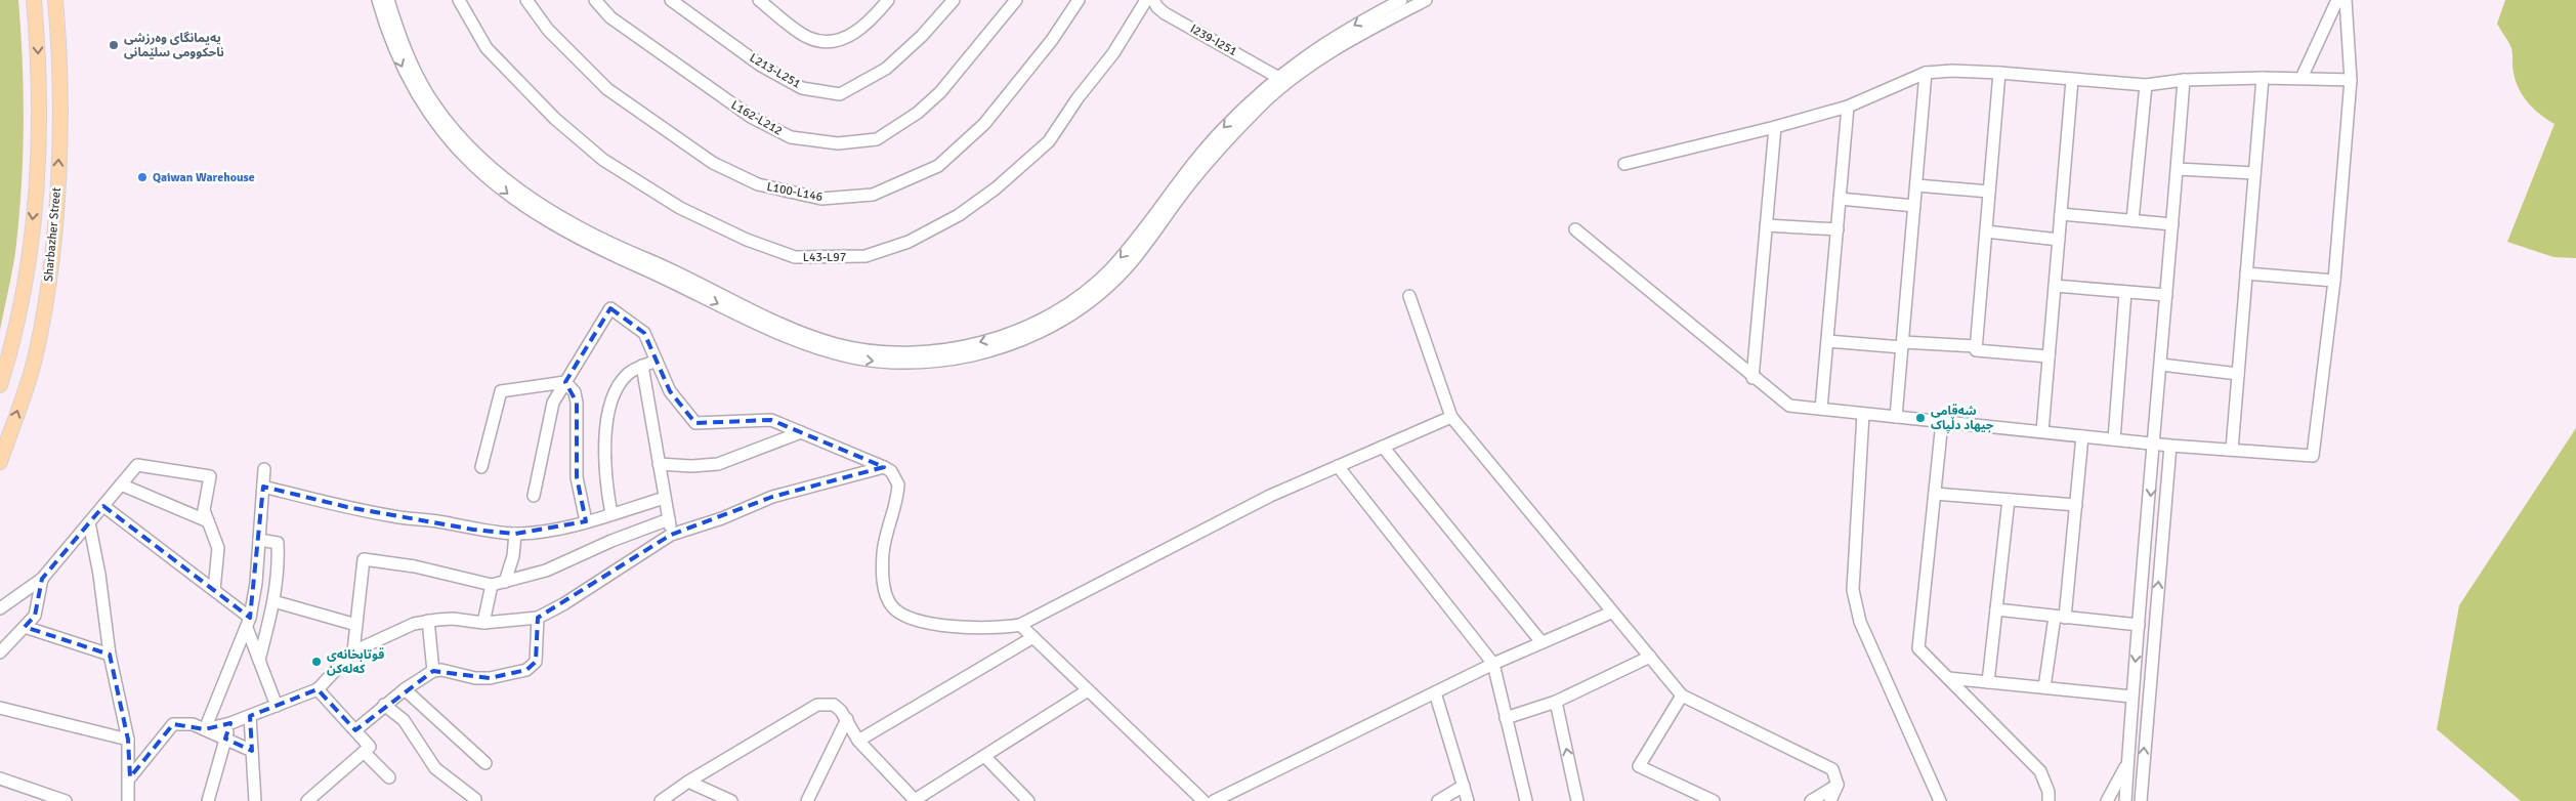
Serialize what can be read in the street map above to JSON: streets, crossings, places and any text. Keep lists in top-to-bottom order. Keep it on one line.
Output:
{"streets":{"main road":["Sharbazher Street"],"street":["I239-I251","L213-L251","L162-L212","L100-L146","L43-L97"]},"places":["پەیمانگای وەرزشی ناحکوومی سلێمانی","Qaiwan Warehouse","شەقامی جیهاد دڵپاک","قوتابخانەی کەلەکن"]}
